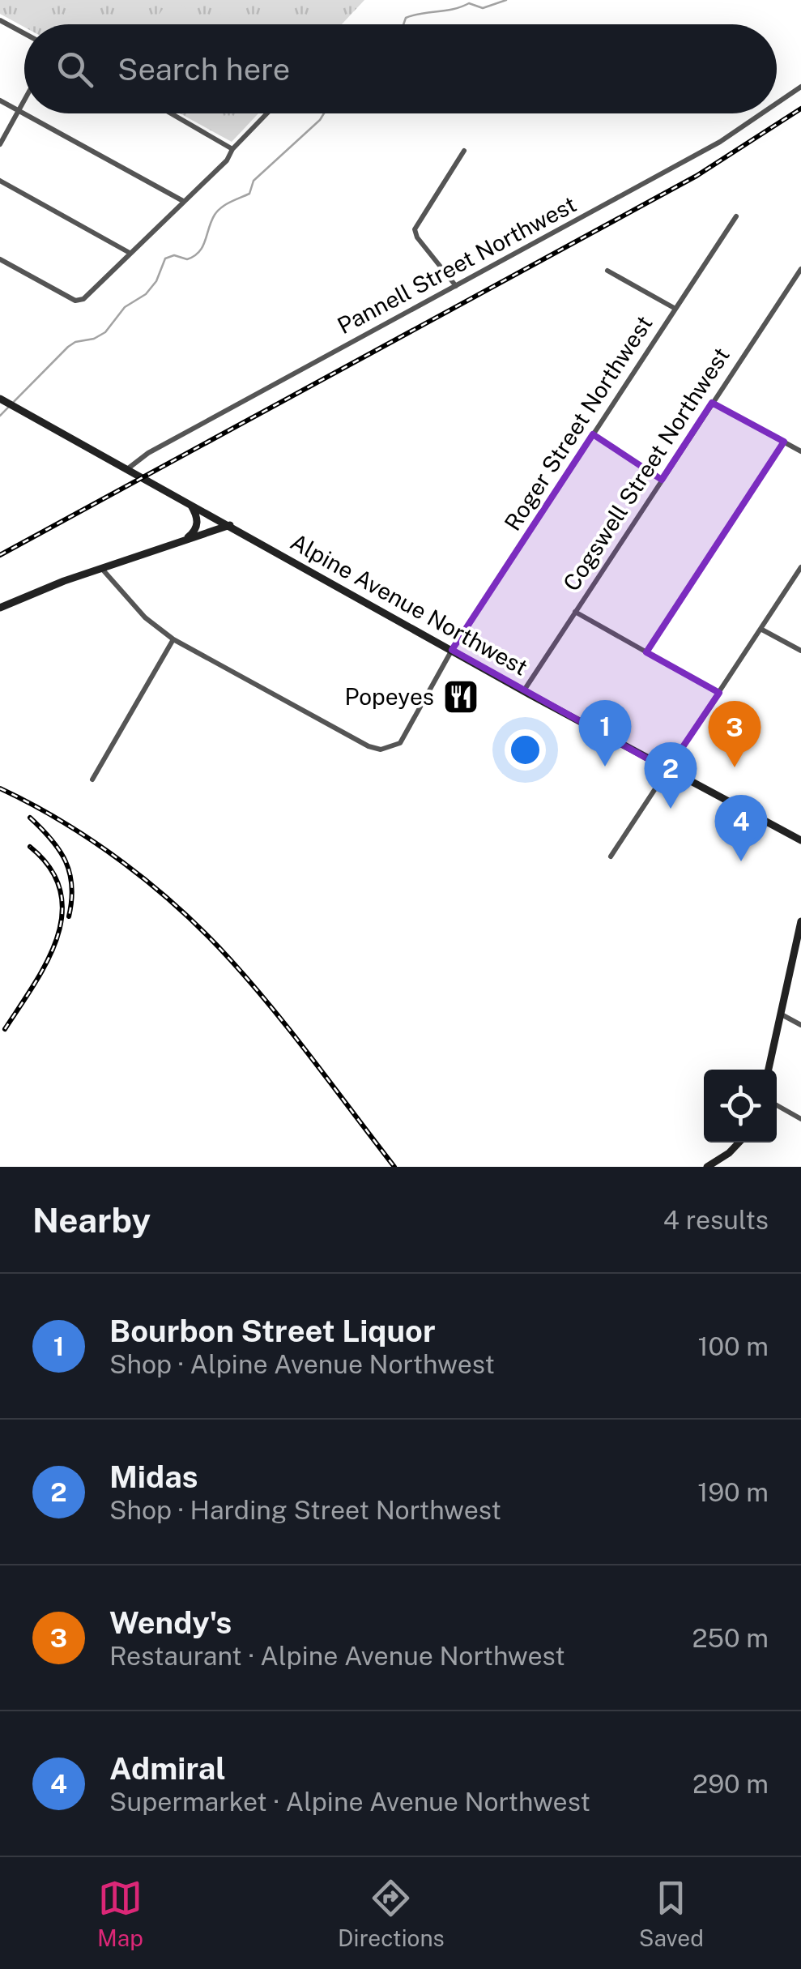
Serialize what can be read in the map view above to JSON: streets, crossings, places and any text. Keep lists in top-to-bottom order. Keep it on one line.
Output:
{"streets":{"main road":["Alpine Avenue Northwest"],"street":["Pannell Street Northwest","Roger Street Northwest","Cogswell Street Northwest"]},"crossings":[["Pannell Street Northwest","Alpine Avenue Northwest"],["Roger Street Northwest","Alpine Avenue Northwest"],["Cogswell Street Northwest","Alpine Avenue Northwest"]],"places":{"restaurant":["Popeyes"]},"page":{"search":"Search here","pins":["1","3","2","4"],"heading":["Nearby","4 results"],"list":[{"mark":"1","name":"Bourbon Street Liquor","note":"Shop · Alpine Avenue Northwest","value":"100 m"},{"mark":"2","name":"Midas","note":"Shop · Harding Street Northwest","value":"190 m"},{"mark":"3","name":"Wendy's","note":"Restaurant · Alpine Avenue Northwest","value":"250 m"},{"mark":"4","name":"Admiral","note":"Supermarket · Alpine Avenue Northwest","value":"290 m"}],"nav":["Map","Directions","Saved"]}}
